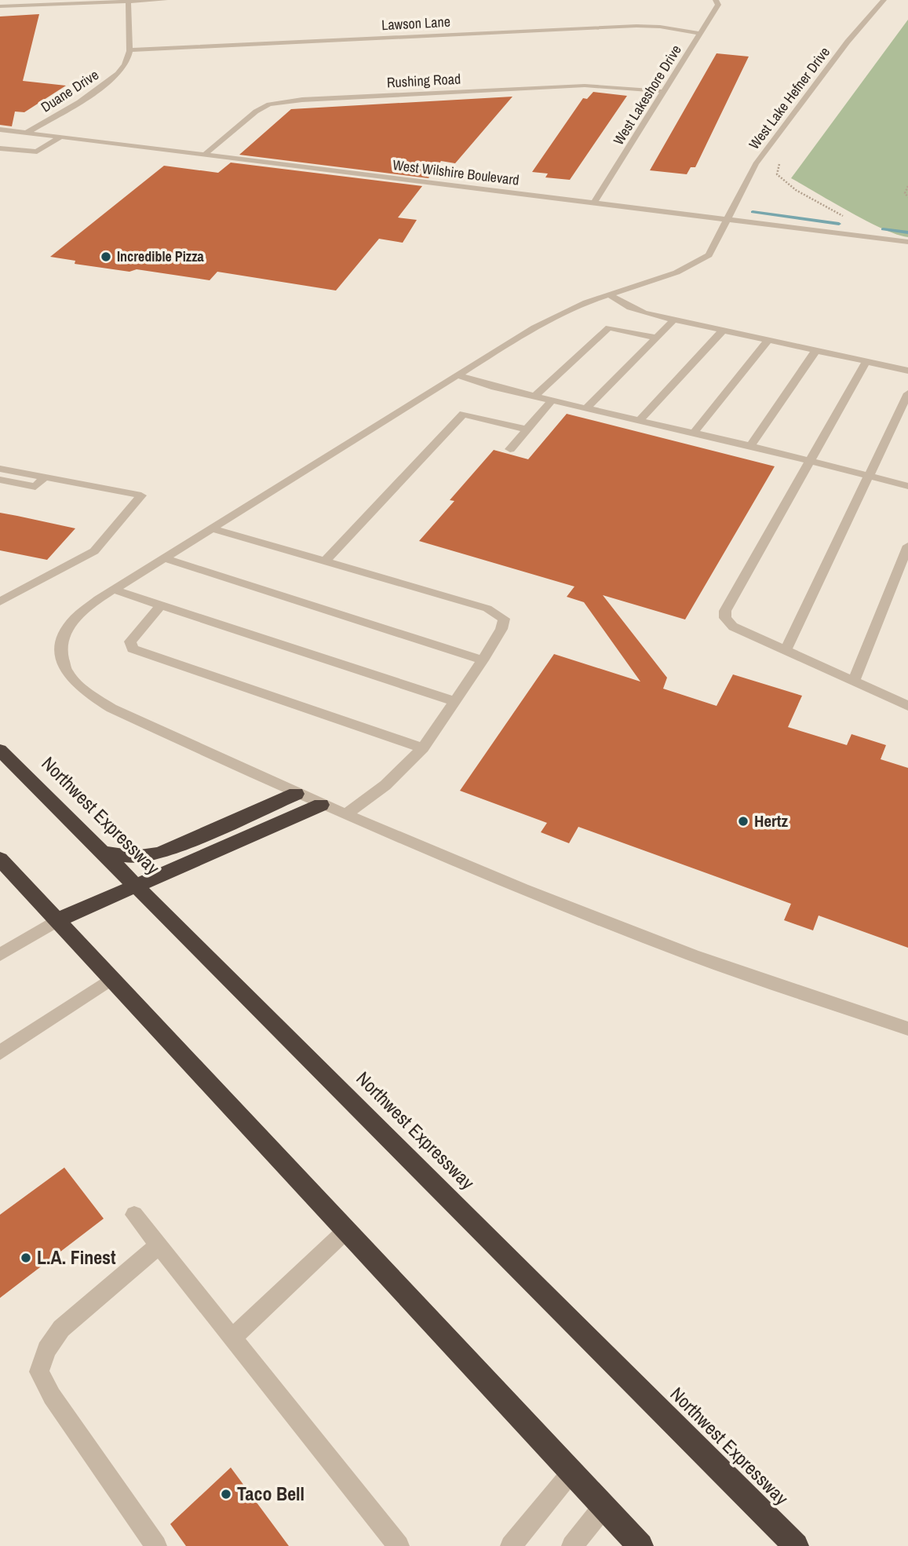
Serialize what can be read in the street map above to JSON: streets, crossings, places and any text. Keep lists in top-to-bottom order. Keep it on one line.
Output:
{"streets":{"highway":["Northwest Expressway"],"street":["Lawson Lane","Rushing Road","Duane Drive","West Lakeshore Drive","West Lake Hefner Drive","West Wilshire Boulevard"]},"crossings":[["Lawson Lane","Duane Drive"],["Lawson Lane","West Lakeshore Drive"],["Rushing Road","West Lakeshore Drive"],["Rushing Road","West Wilshire Boulevard"],["Duane Drive","West Wilshire Boulevard"],["West Lakeshore Drive","West Wilshire Boulevard"],["West Lake Hefner Drive","West Wilshire Boulevard"]],"places":["Incredible Pizza","Hertz","L.A. Finest","Taco Bell"]}
